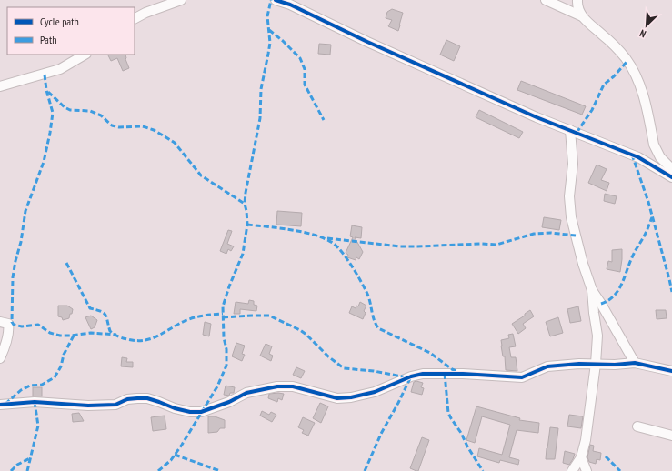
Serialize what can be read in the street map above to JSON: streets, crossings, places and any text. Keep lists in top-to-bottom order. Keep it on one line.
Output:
{"legend":["Cycle path","Path"],"north":"bottom left"}
